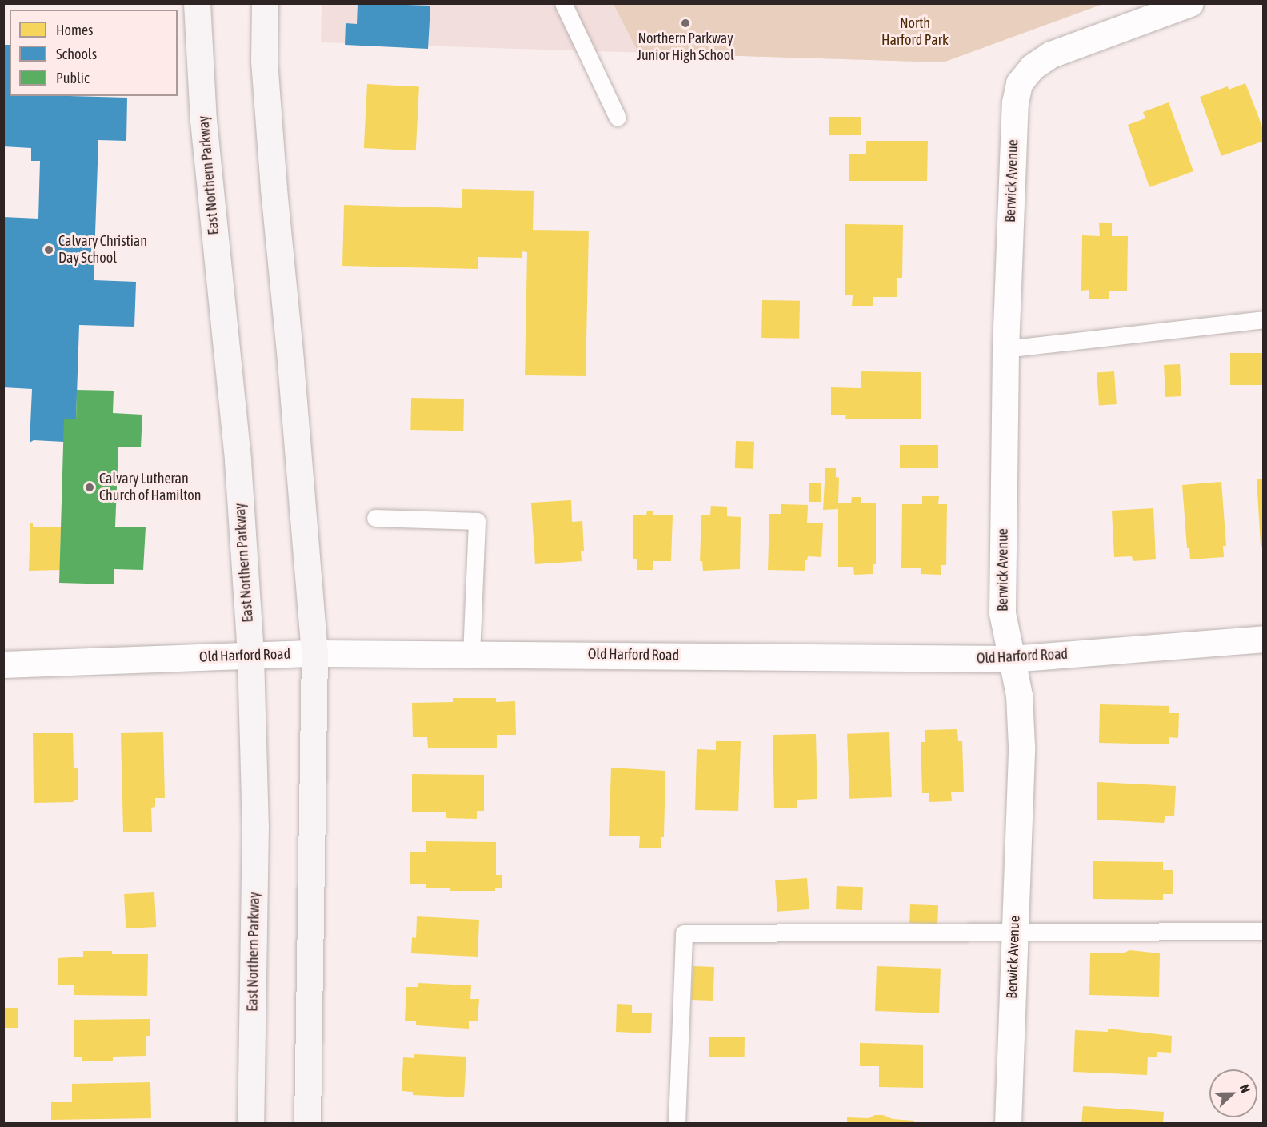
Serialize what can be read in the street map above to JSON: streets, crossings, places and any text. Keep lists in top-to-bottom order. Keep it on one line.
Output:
{"streets":{"main road":["East Northern Parkway"],"street":["Berwick Avenue","Old Harford Road"]},"crossings":[["East Northern Parkway","Old Harford Road"],["Berwick Avenue","Old Harford Road"]],"parks":["North Harford Park"],"places":["Northern Parkway Junior High School","Calvary Christian Day School","Calvary Lutheran Church of Hamilton"],"legend":["Homes","Schools","Public"],"north":"right"}
